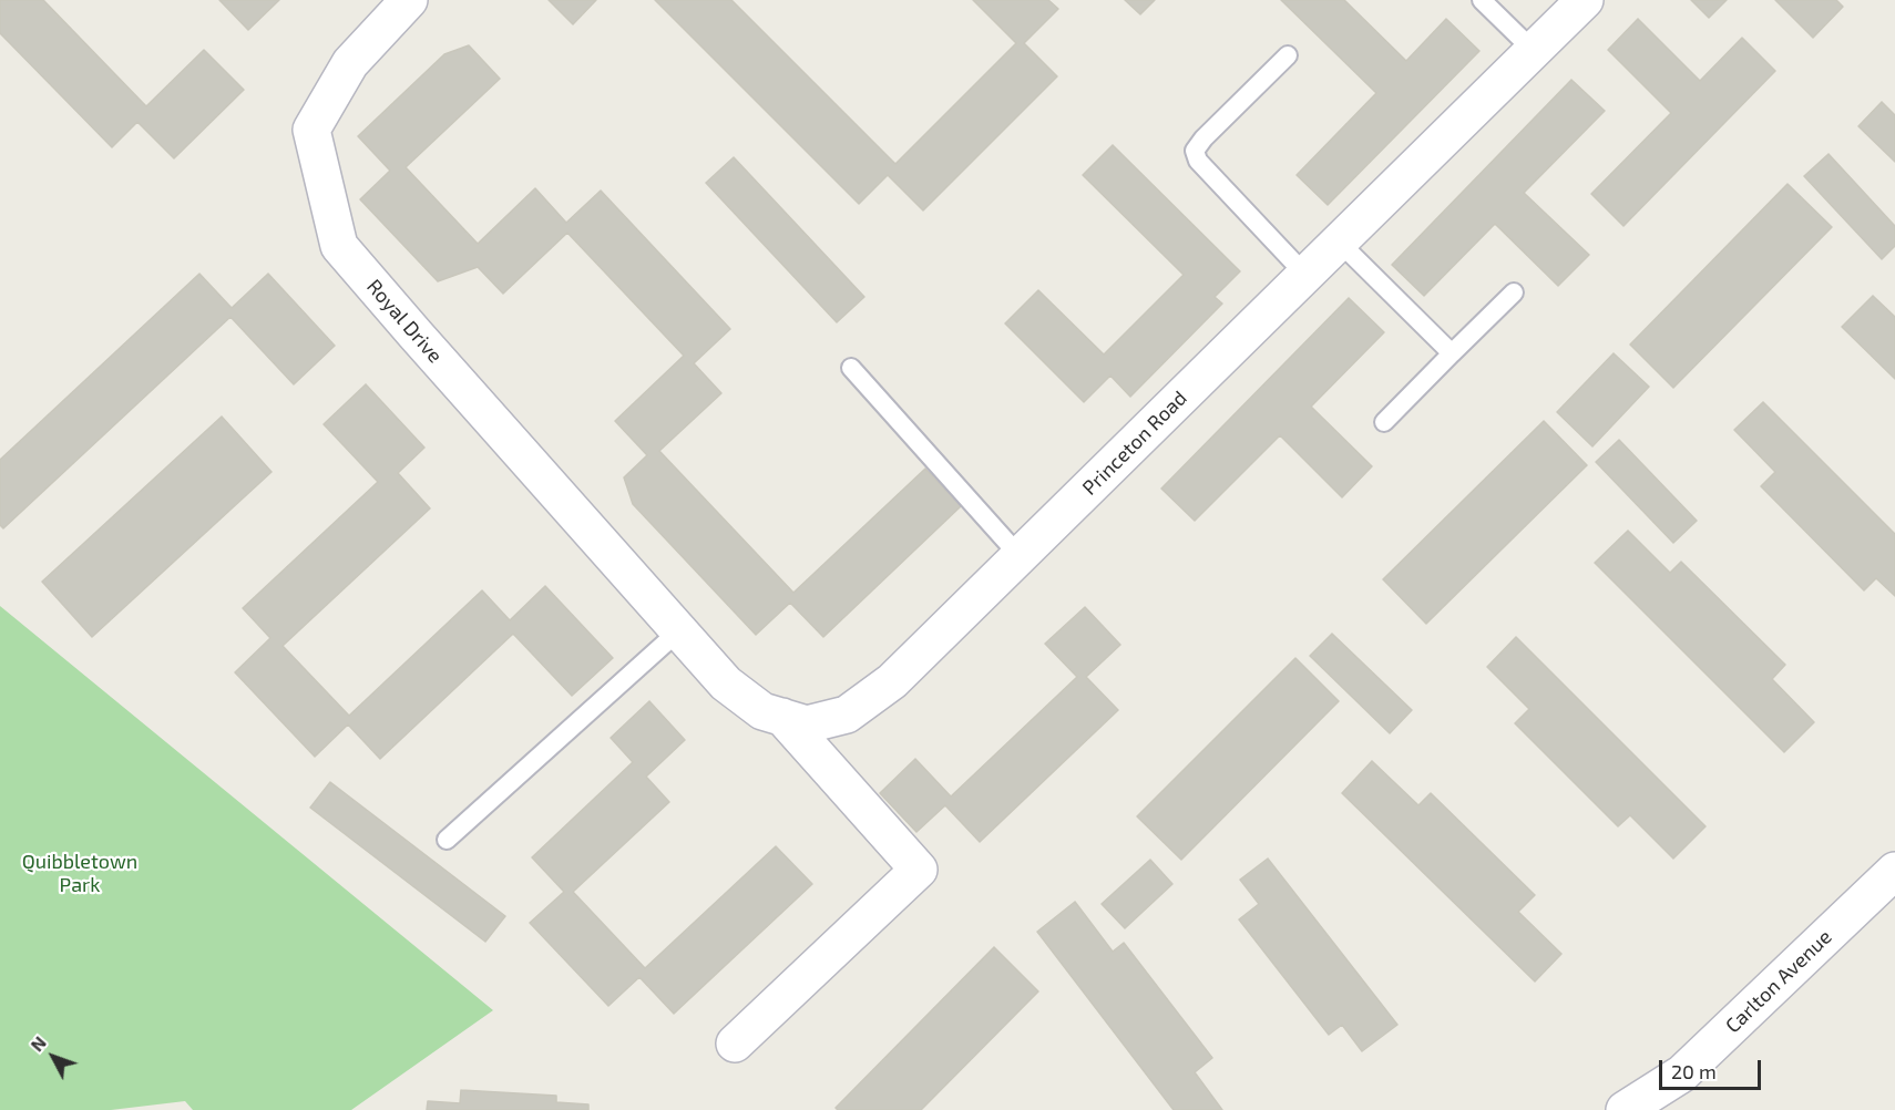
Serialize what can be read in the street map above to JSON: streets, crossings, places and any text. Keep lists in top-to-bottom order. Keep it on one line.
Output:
{"streets":{"street":["Royal Drive","Princeton Road","Carlton Avenue"]},"crossings":[["Royal Drive","Princeton Road"]],"parks":["Quibbletown Park"],"scale_bar":"20 m","north":"top left"}
